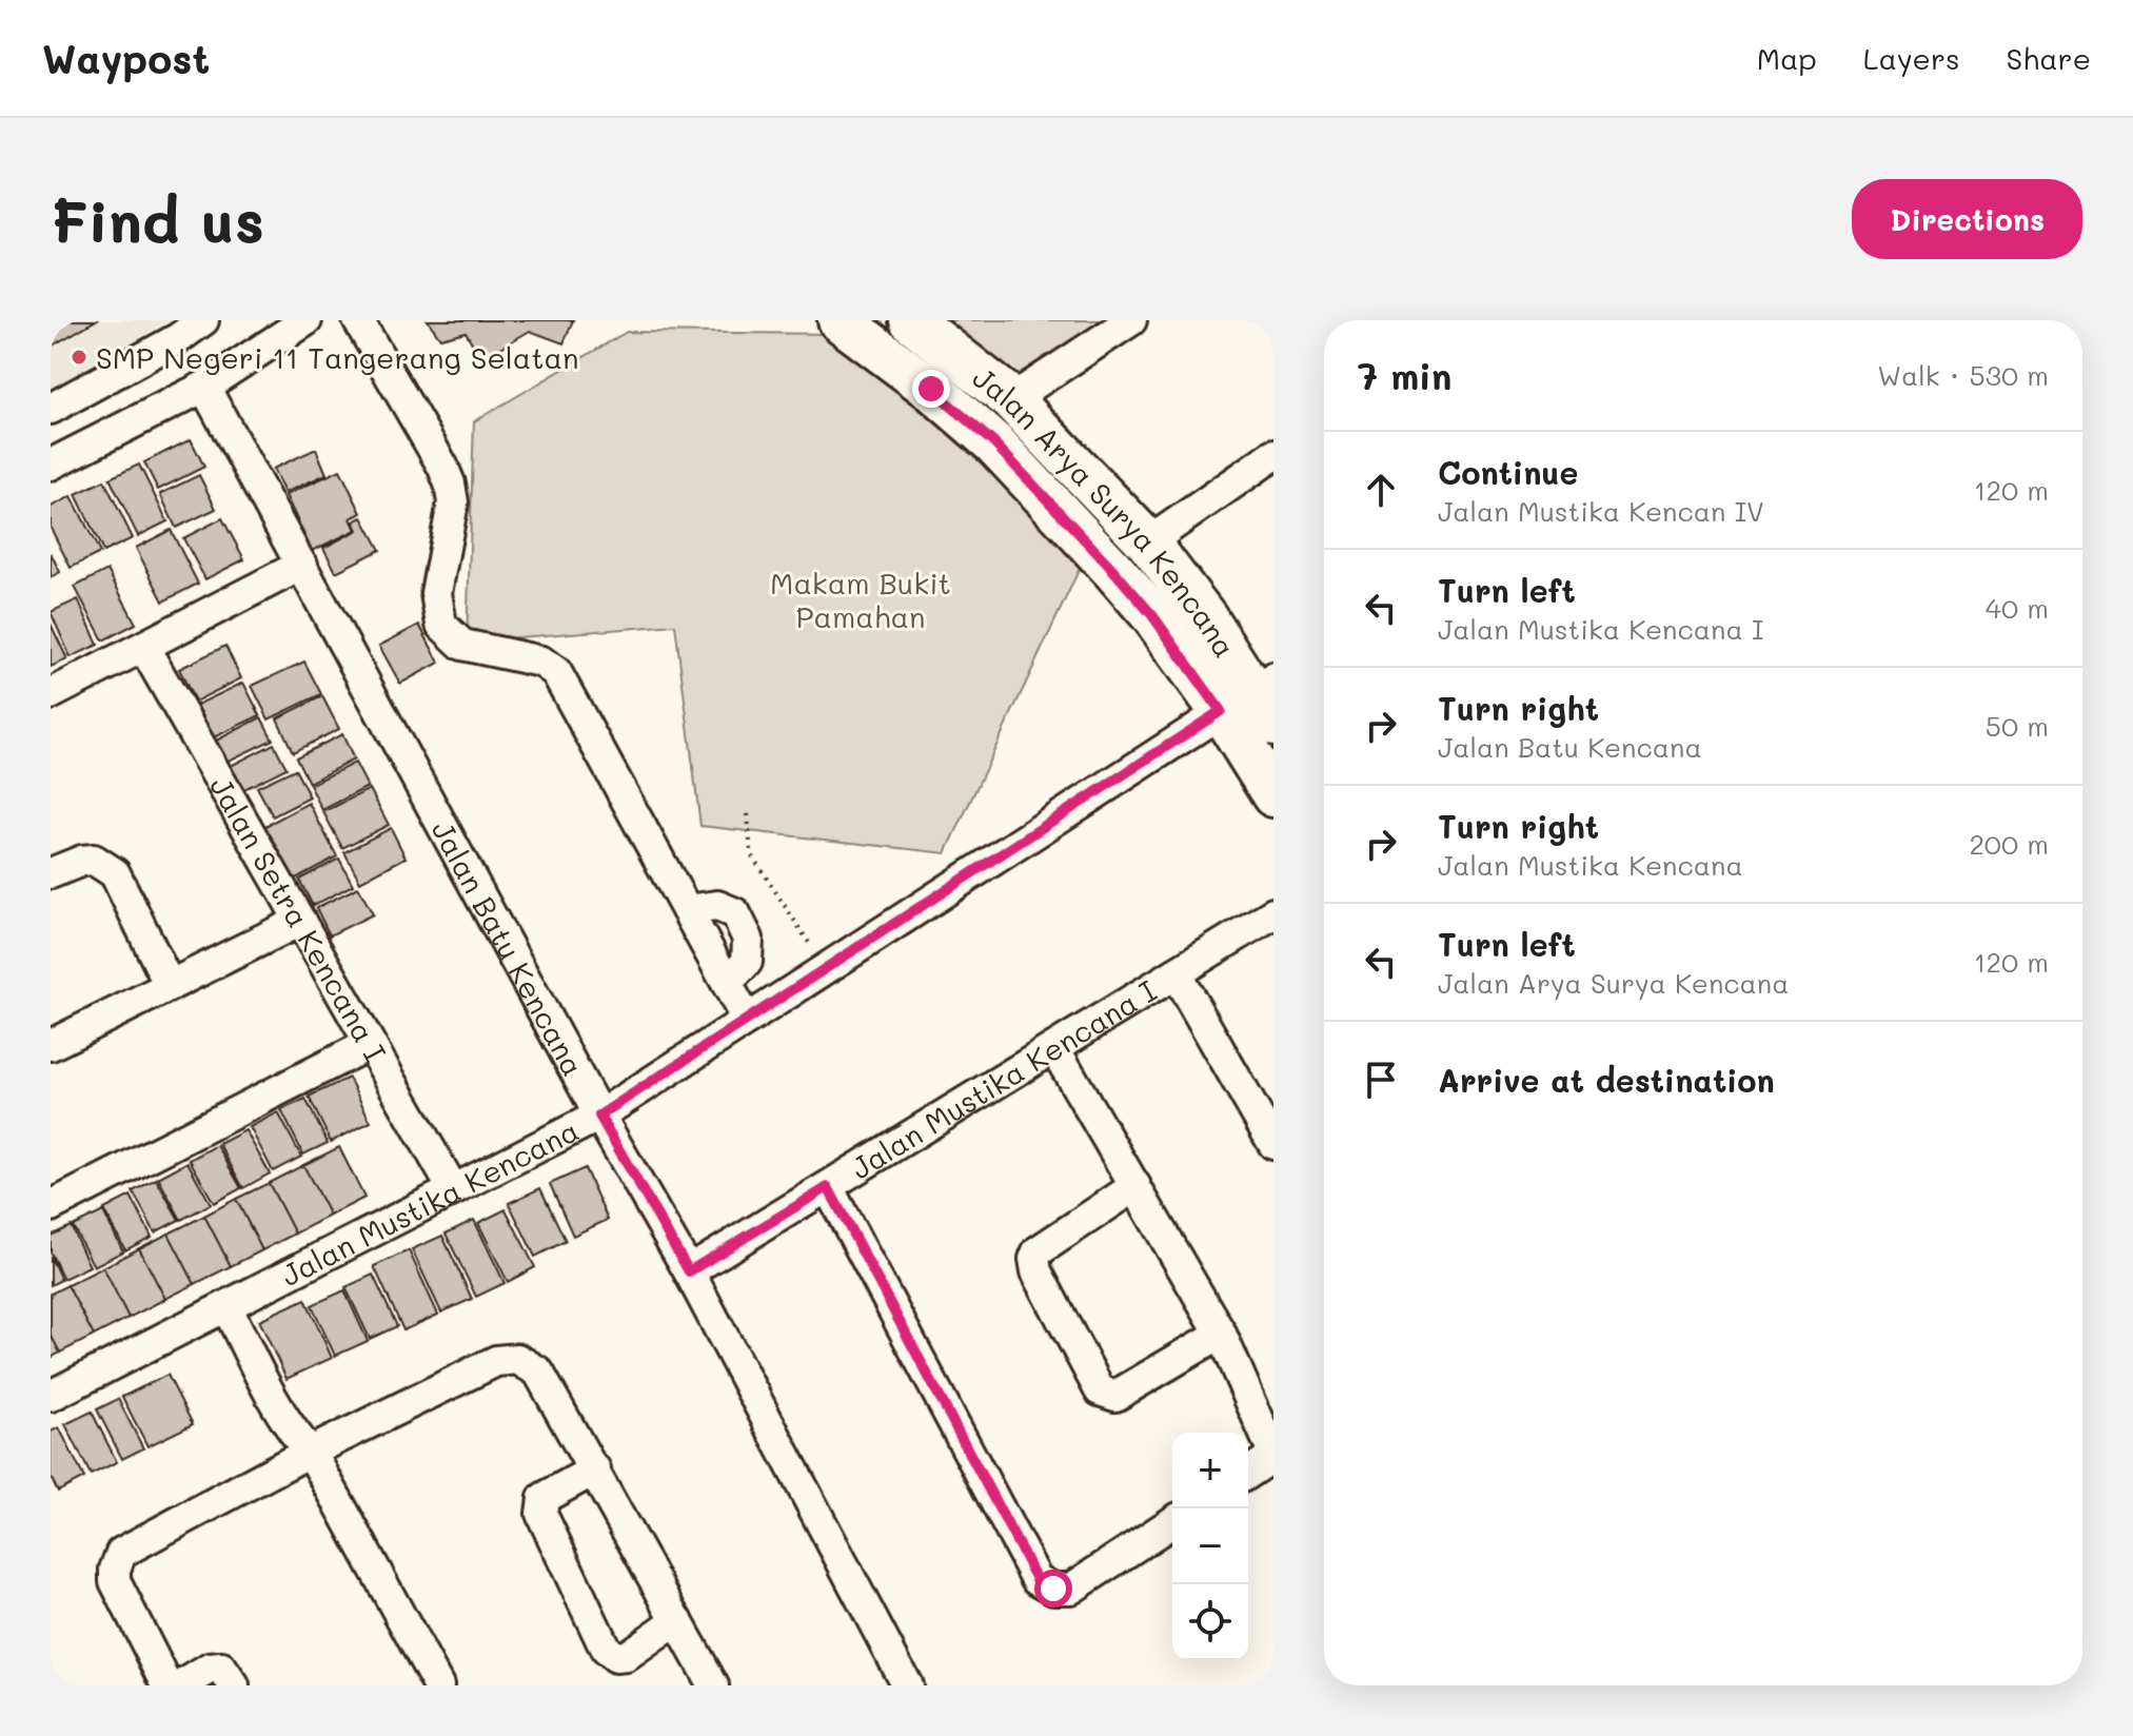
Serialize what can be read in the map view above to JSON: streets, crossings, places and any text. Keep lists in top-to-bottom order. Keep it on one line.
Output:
{"streets":{"street":["Jalan Arya Surya Kencana","Jalan Setra Kencana I","Jalan Batu Kencana","Jalan Mustika Kencana I","Jalan Mustika Kencana"]},"crossings":[["Jalan Arya Surya Kencana","Jalan Mustika Kencana"],["Jalan Setra Kencana I","Jalan Mustika Kencana"],["Jalan Batu Kencana","Jalan Mustika Kencana I"],["Jalan Batu Kencana","Jalan Mustika Kencana"]],"parks":["Makam Bukit Pamahan"],"places":["SMP Negeri 11 Tangerang Selatan"],"page":{"header":"Waypost","nav":["Map","Layers","Share"],"buttons":"Directions","title":"Find us","heading":["7 min","Walk · 530 m"],"list":[["Continue","Jalan Mustika Kencan IV","120 m"],["Turn left","Jalan Mustika Kencana I","40 m"],["Turn right","Jalan Batu Kencana","50 m"],["Turn right","Jalan Mustika Kencana","200 m"],["Turn left","Jalan Arya Surya Kencana","120 m"],"Arrive at destination"],"map_buttons":["+","−"]}}
